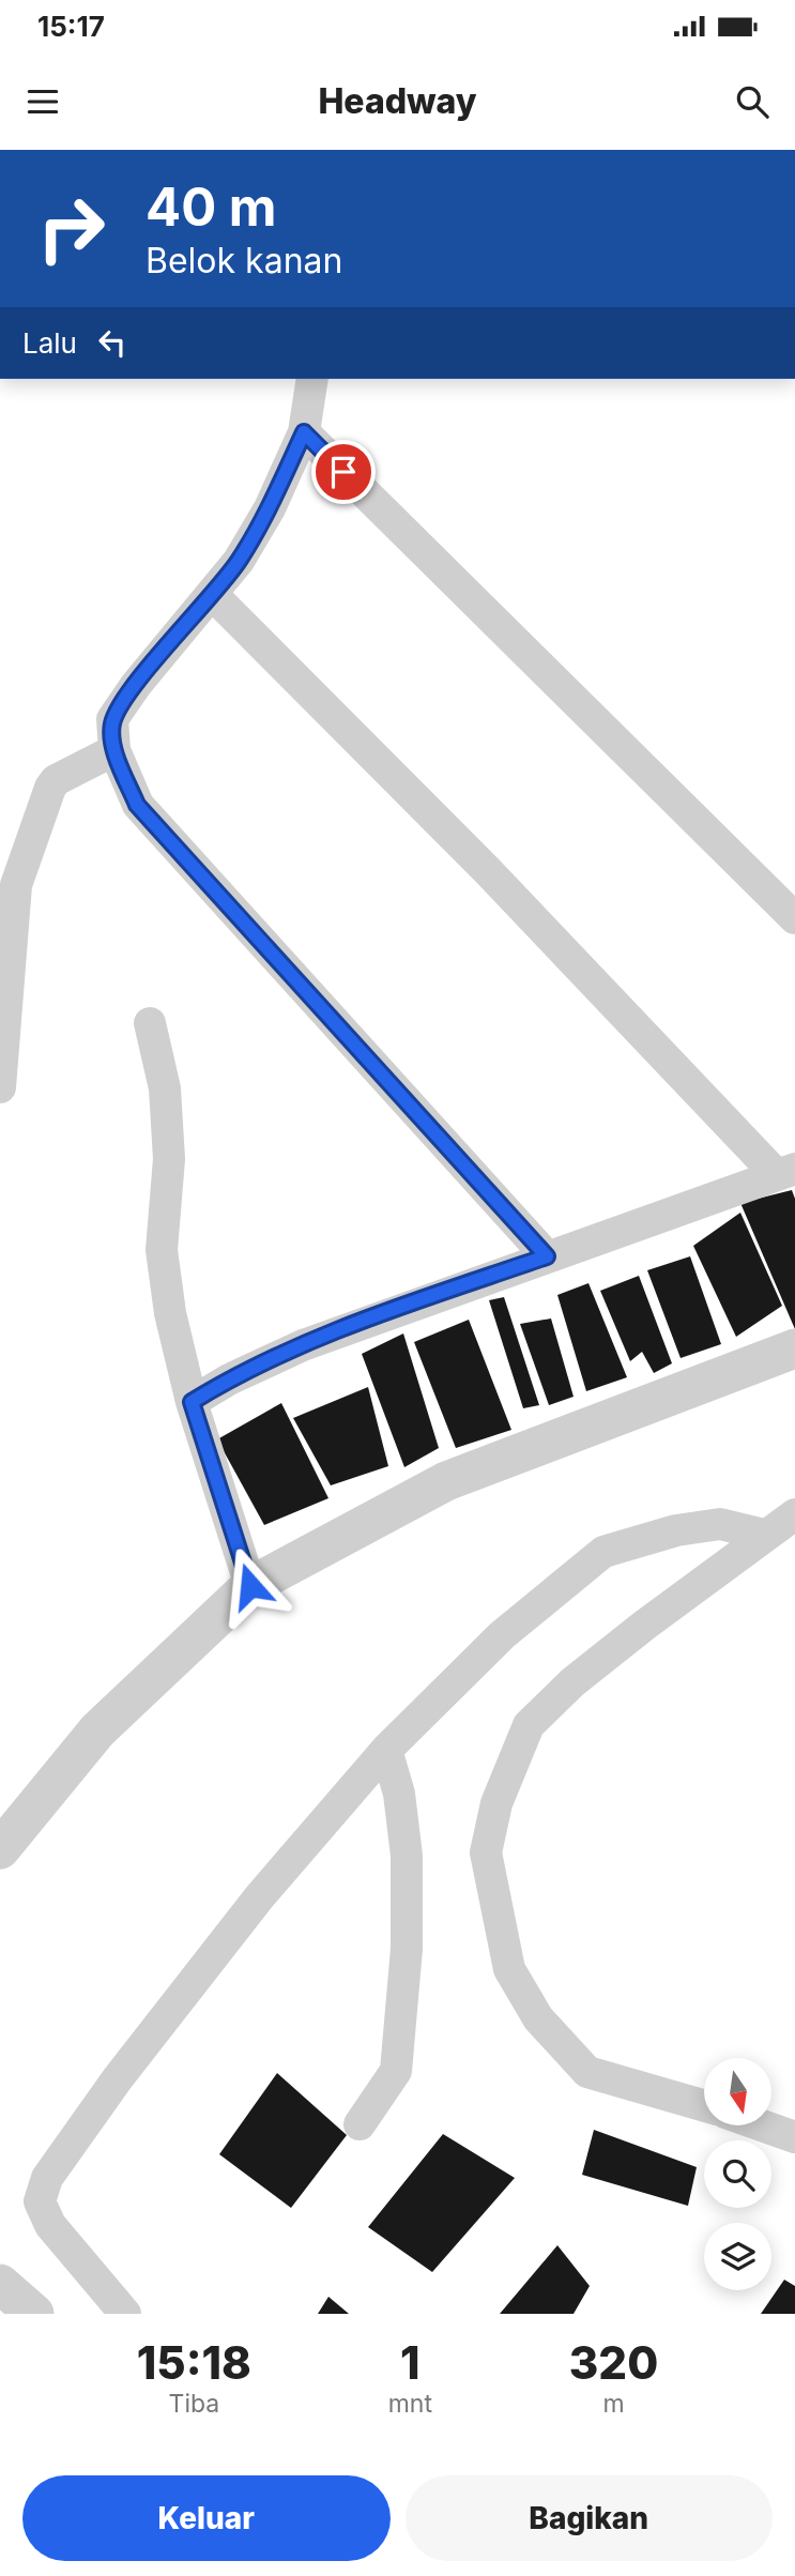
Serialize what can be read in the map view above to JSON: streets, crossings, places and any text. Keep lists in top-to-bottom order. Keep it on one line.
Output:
{"north":"bottom","page":{"status":"15:17","header":"Headway","turn":["40 m","Belok kanan"],"then":"Lalu","eta":["15:18","Tiba","1","mnt","320","m"],"buttons":["Keluar","Bagikan"]}}
